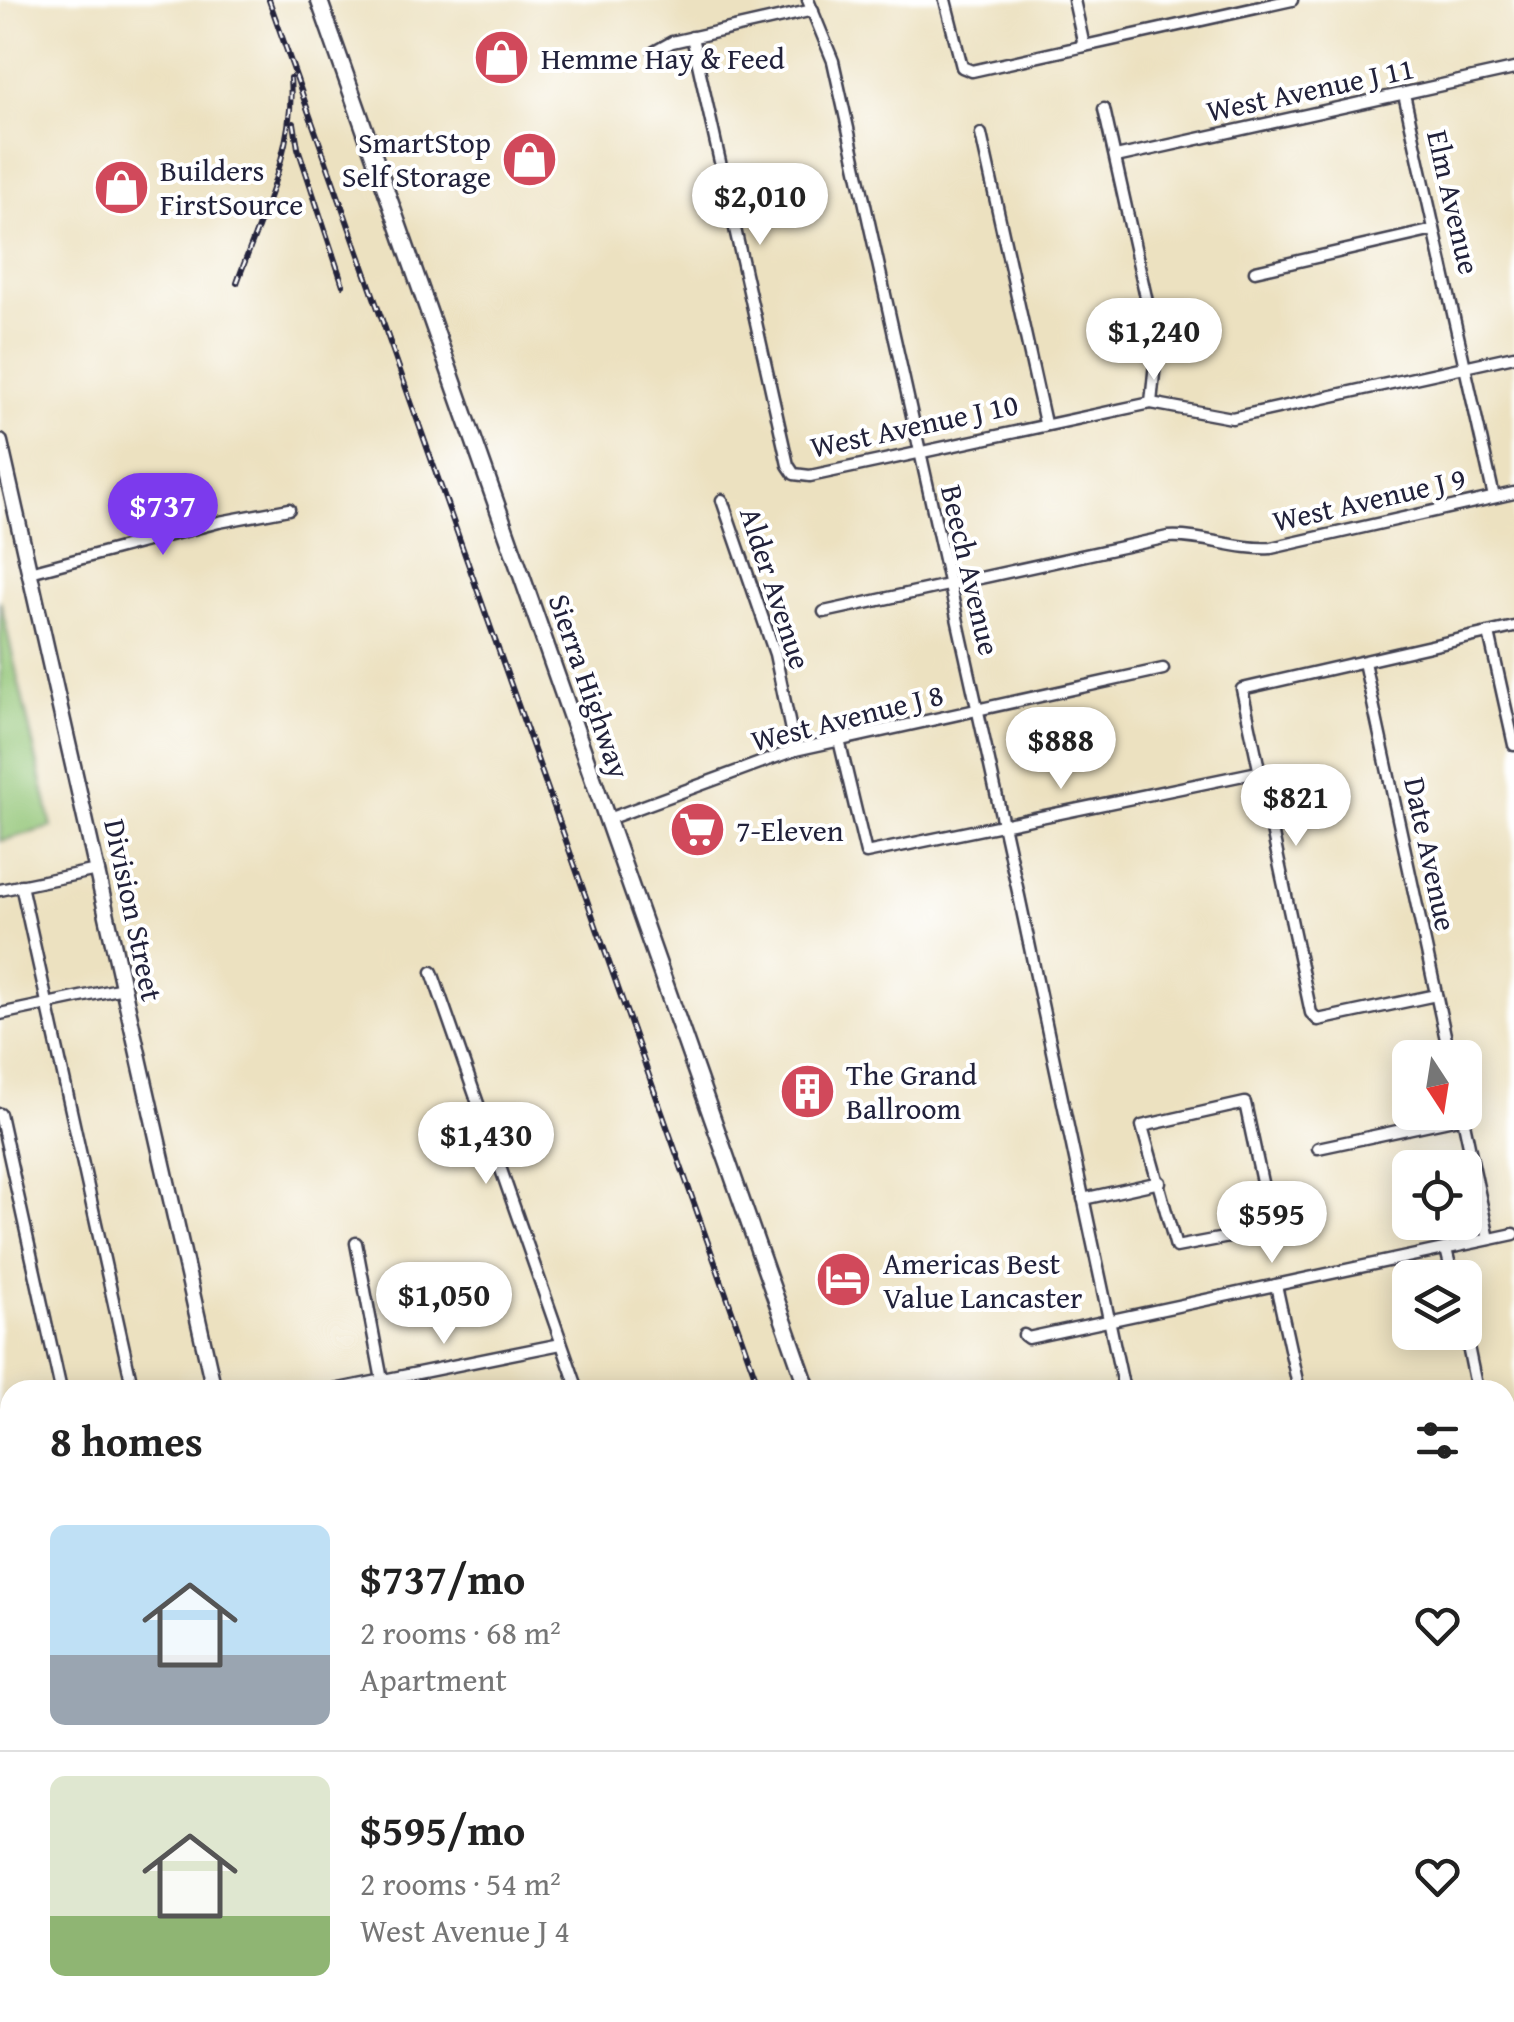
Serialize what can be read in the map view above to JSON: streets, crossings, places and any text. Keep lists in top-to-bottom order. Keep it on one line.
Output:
{"streets":{"main road":["Sierra Highway","Division Street"],"street":["West Avenue J 11","Elm Avenue","West Avenue J 10","West Avenue J 9","Beech Avenue","Alder Avenue","West Avenue J 8","Date Avenue"]},"crossings":[["West Avenue J 11","Elm Avenue"],["Elm Avenue","West Avenue J 10"],["Elm Avenue","West Avenue J 9"],["West Avenue J 10","Beech Avenue"],["West Avenue J 9","Beech Avenue"],["Beech Avenue","West Avenue J 8"],["Alder Avenue","West Avenue J 8"],["Sierra Highway","West Avenue J 8"]],"places":{"shop":["Hemme Hay & Feed","SmartStop Self Storage","Builders FirstSource"],"supermarket":["7-Eleven"],"building":["The Grand Ballroom"],"hotel":["Americas Best Value Lancaster"]},"north":"bottom","page":{"price":["$2,010","$1,240","$737","$888","$821","$1,430","$595","$1,050"],"heading":"8 homes","list":[{"name":"$737/mo","note":"2 rooms · 68 m² · Apartment"},{"name":"$595/mo","note":"2 rooms · 54 m² · West Avenue J 4"}]}}
